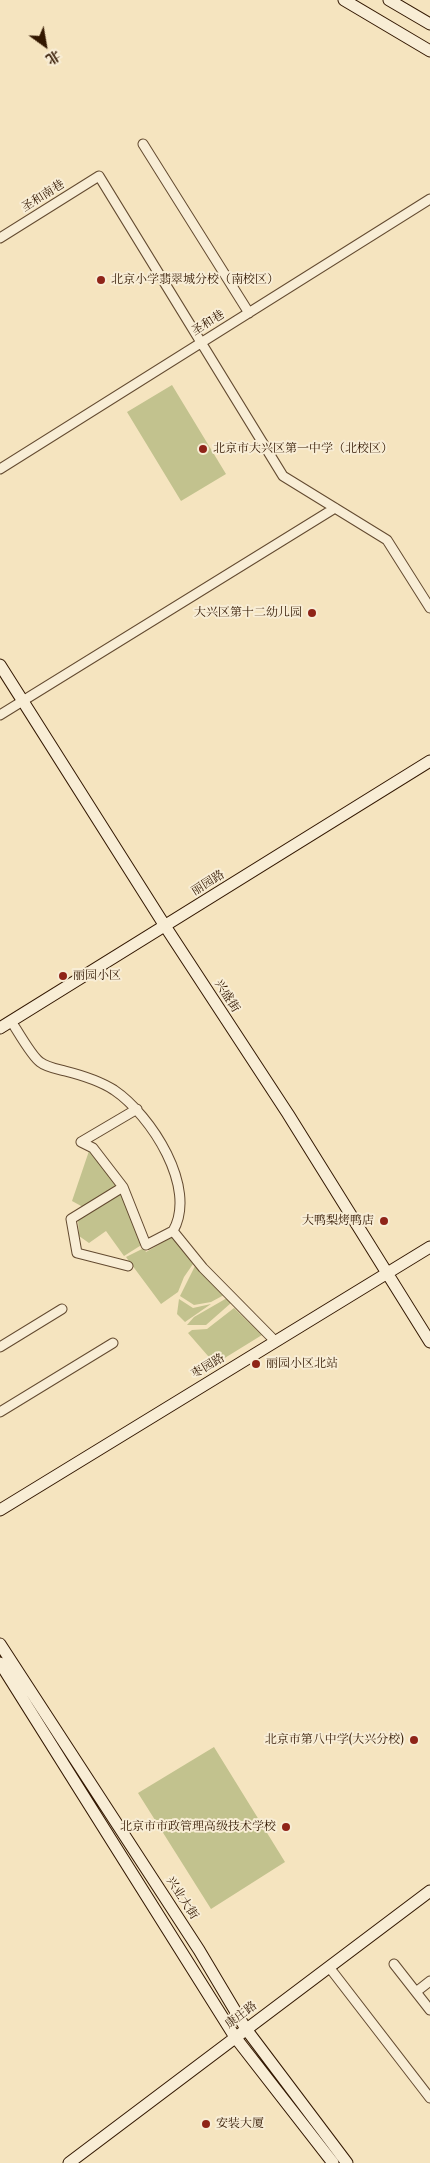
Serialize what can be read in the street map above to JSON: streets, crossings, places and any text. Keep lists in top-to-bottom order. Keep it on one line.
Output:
{"streets":{"street":["圣和南巷","圣和巷","丽园路","兴盛街","枣园路","兴业大街","康庄路"]},"crossings":[["圣和南巷","圣和巷"],["丽园路","兴盛街"],["兴盛街","枣园路"],["兴业大街","康庄路"]],"places":["北京小学翡翠城分校（南校区）","北京市大兴区第一中学（北校区）","大兴区第十二幼儿园","丽园小区","大鸭梨烤鸭店","丽园小区北站","北京市第八中学(大兴分校)","北京市市政管理高级技术学校","安装大厦"],"north":"bottom right"}
